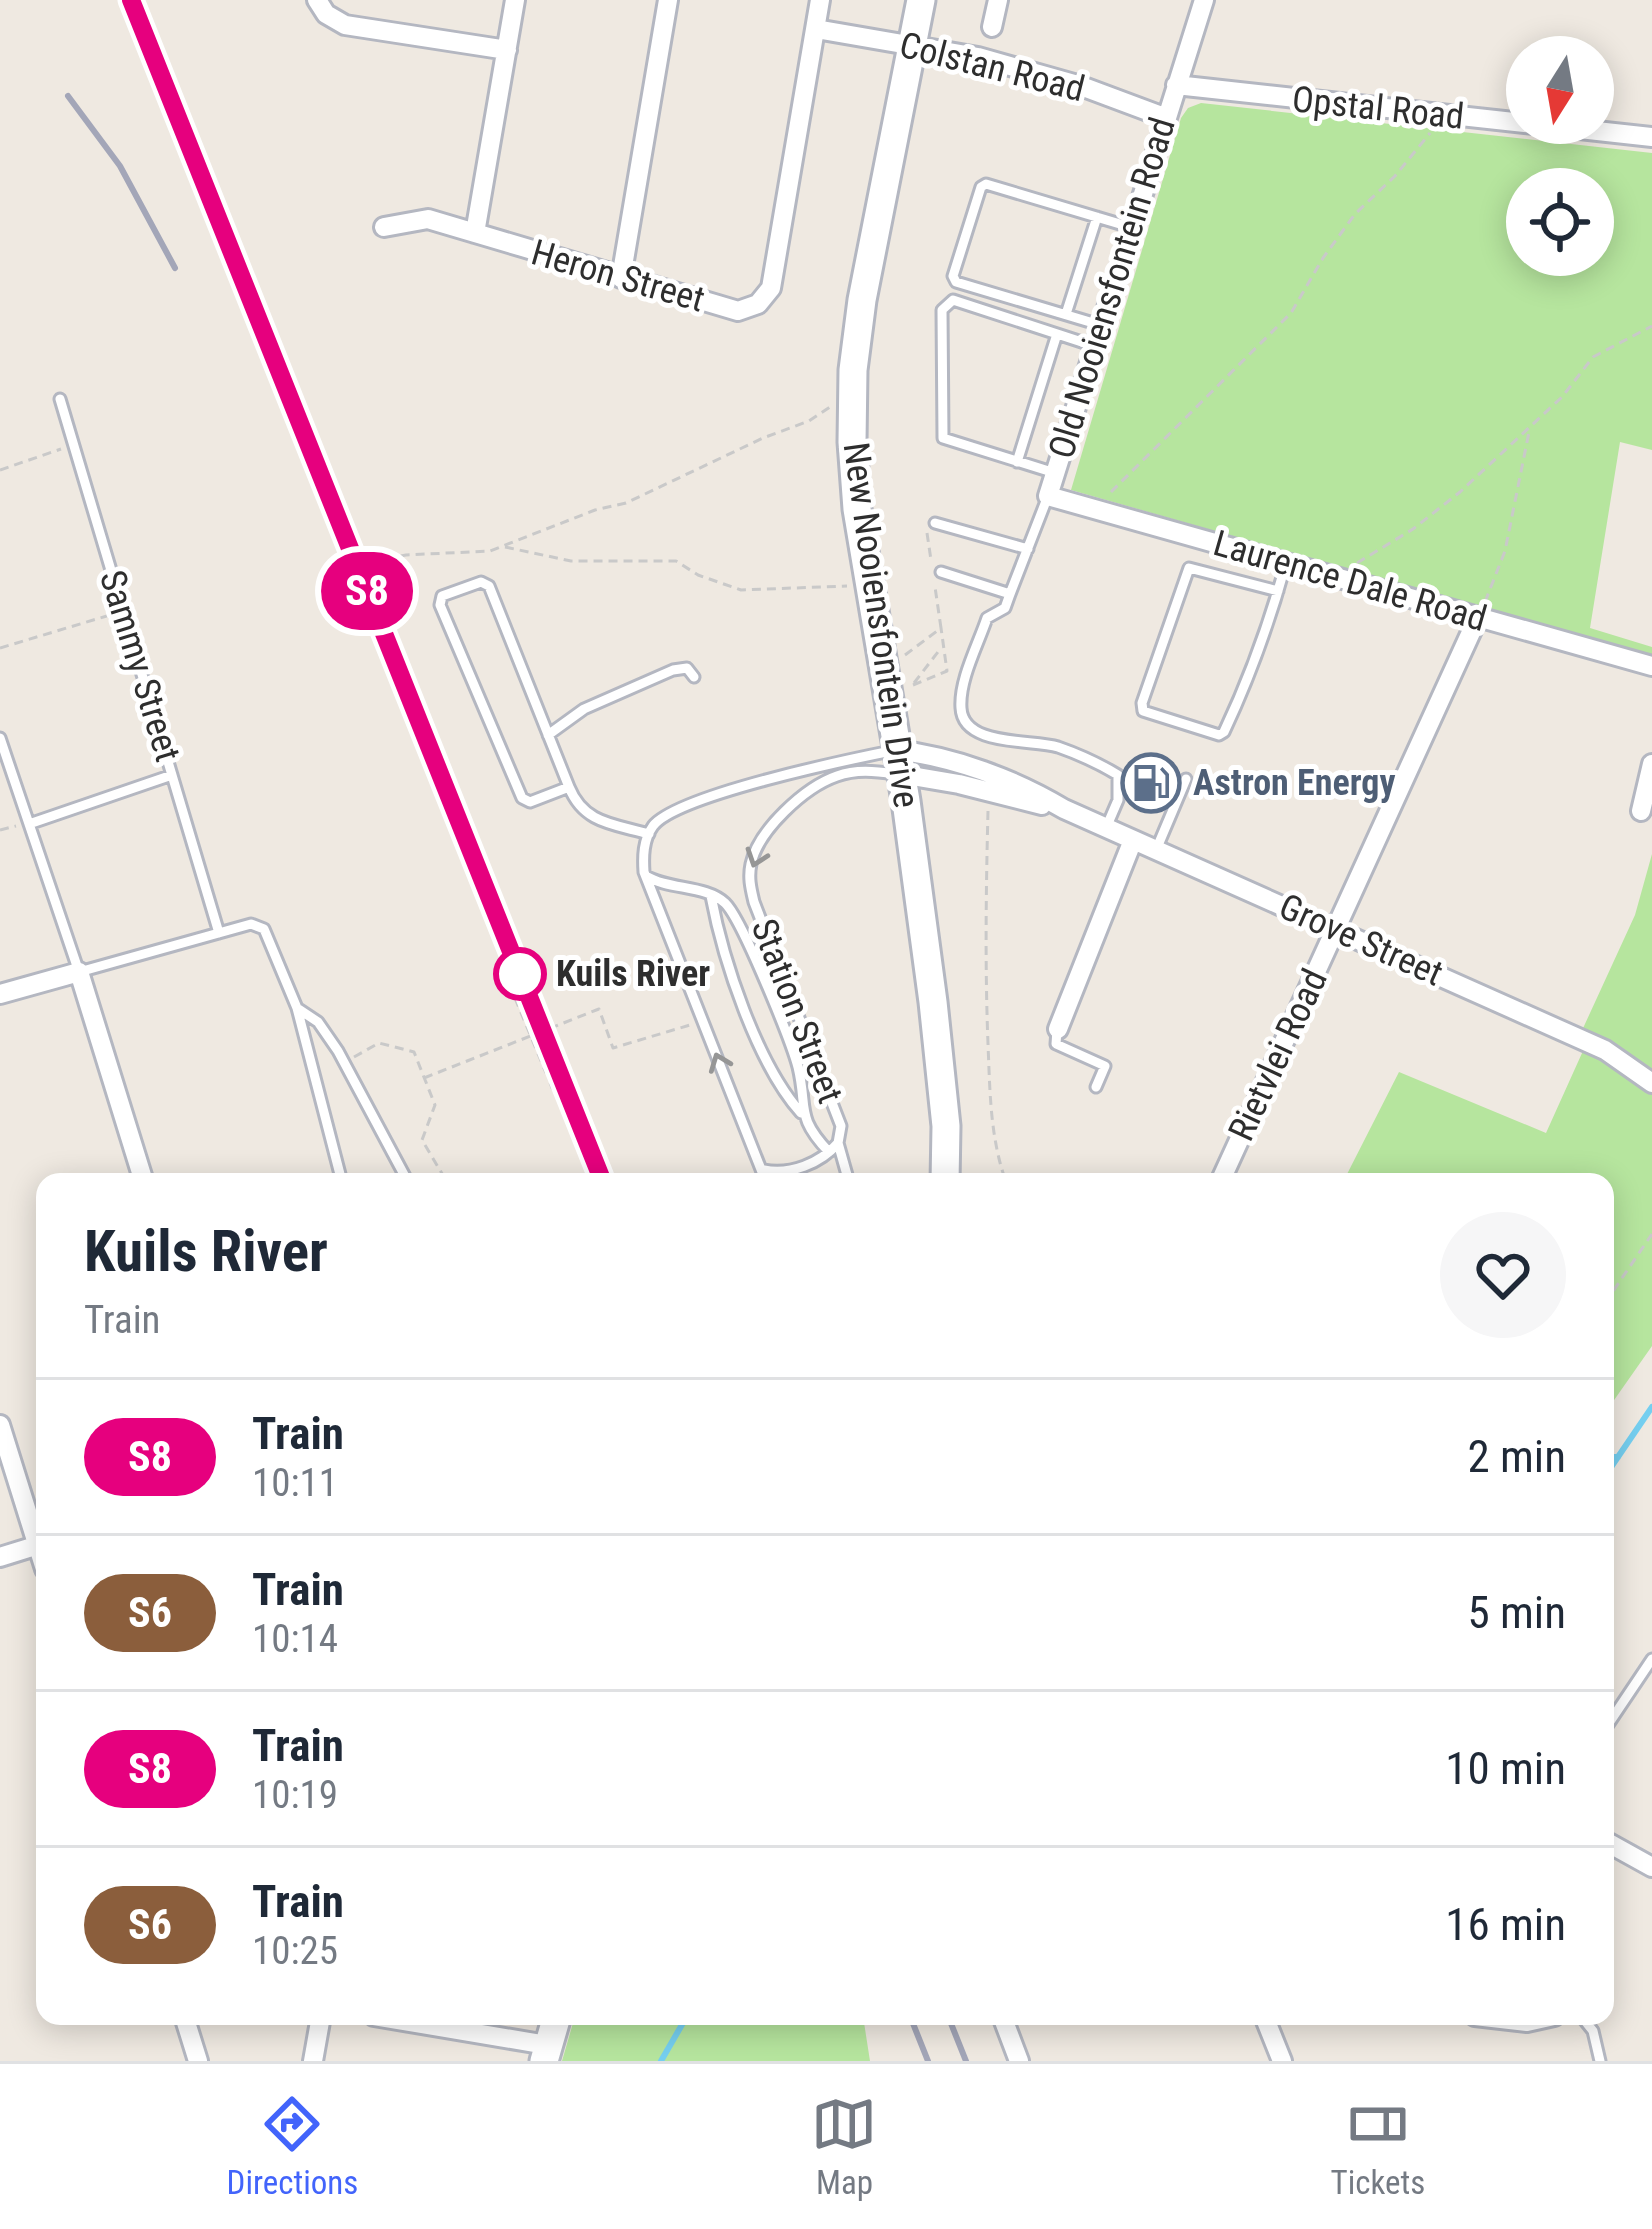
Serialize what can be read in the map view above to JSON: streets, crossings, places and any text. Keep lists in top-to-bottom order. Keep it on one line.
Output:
{"streets":{"street":["Colstan Road","Opstal Road","Heron Street","Old Nooiensfontein Road","Laurence Dale Road","New Nooiensfontein Drive","Grove Street","Rietvlei Road"],"lane":["Sammy Street","Station Street"]},"crossings":[["Colstan Road","Heron Street"],["Colstan Road","Old Nooiensfontein Road"],["Colstan Road","New Nooiensfontein Drive"],["Opstal Road","Old Nooiensfontein Road"],["Old Nooiensfontein Road","Laurence Dale Road"],["Old Nooiensfontein Road","Grove Street"],["Laurence Dale Road","Rietvlei Road"],["New Nooiensfontein Drive","Grove Street"],["New Nooiensfontein Drive","Station Street"],["Grove Street","Station Street"],["Grove Street","Rietvlei Road"]],"places":{"fuel station":["Astron Energy"],"other":["Kuils River"]},"north":"bottom","page":{"on_map":"S8","heading":["Kuils River","Train"],"list":[{"mark":"S8","name":"Train","note":"10:11","value":"2 min"},{"mark":"S6","name":"Train","note":"10:14","value":"5 min"},{"mark":"S8","name":"Train","note":"10:19","value":"10 min"},{"mark":"S6","name":"Train","note":"10:25","value":"16 min"}],"tabs":["Directions","Map","Tickets"]}}
